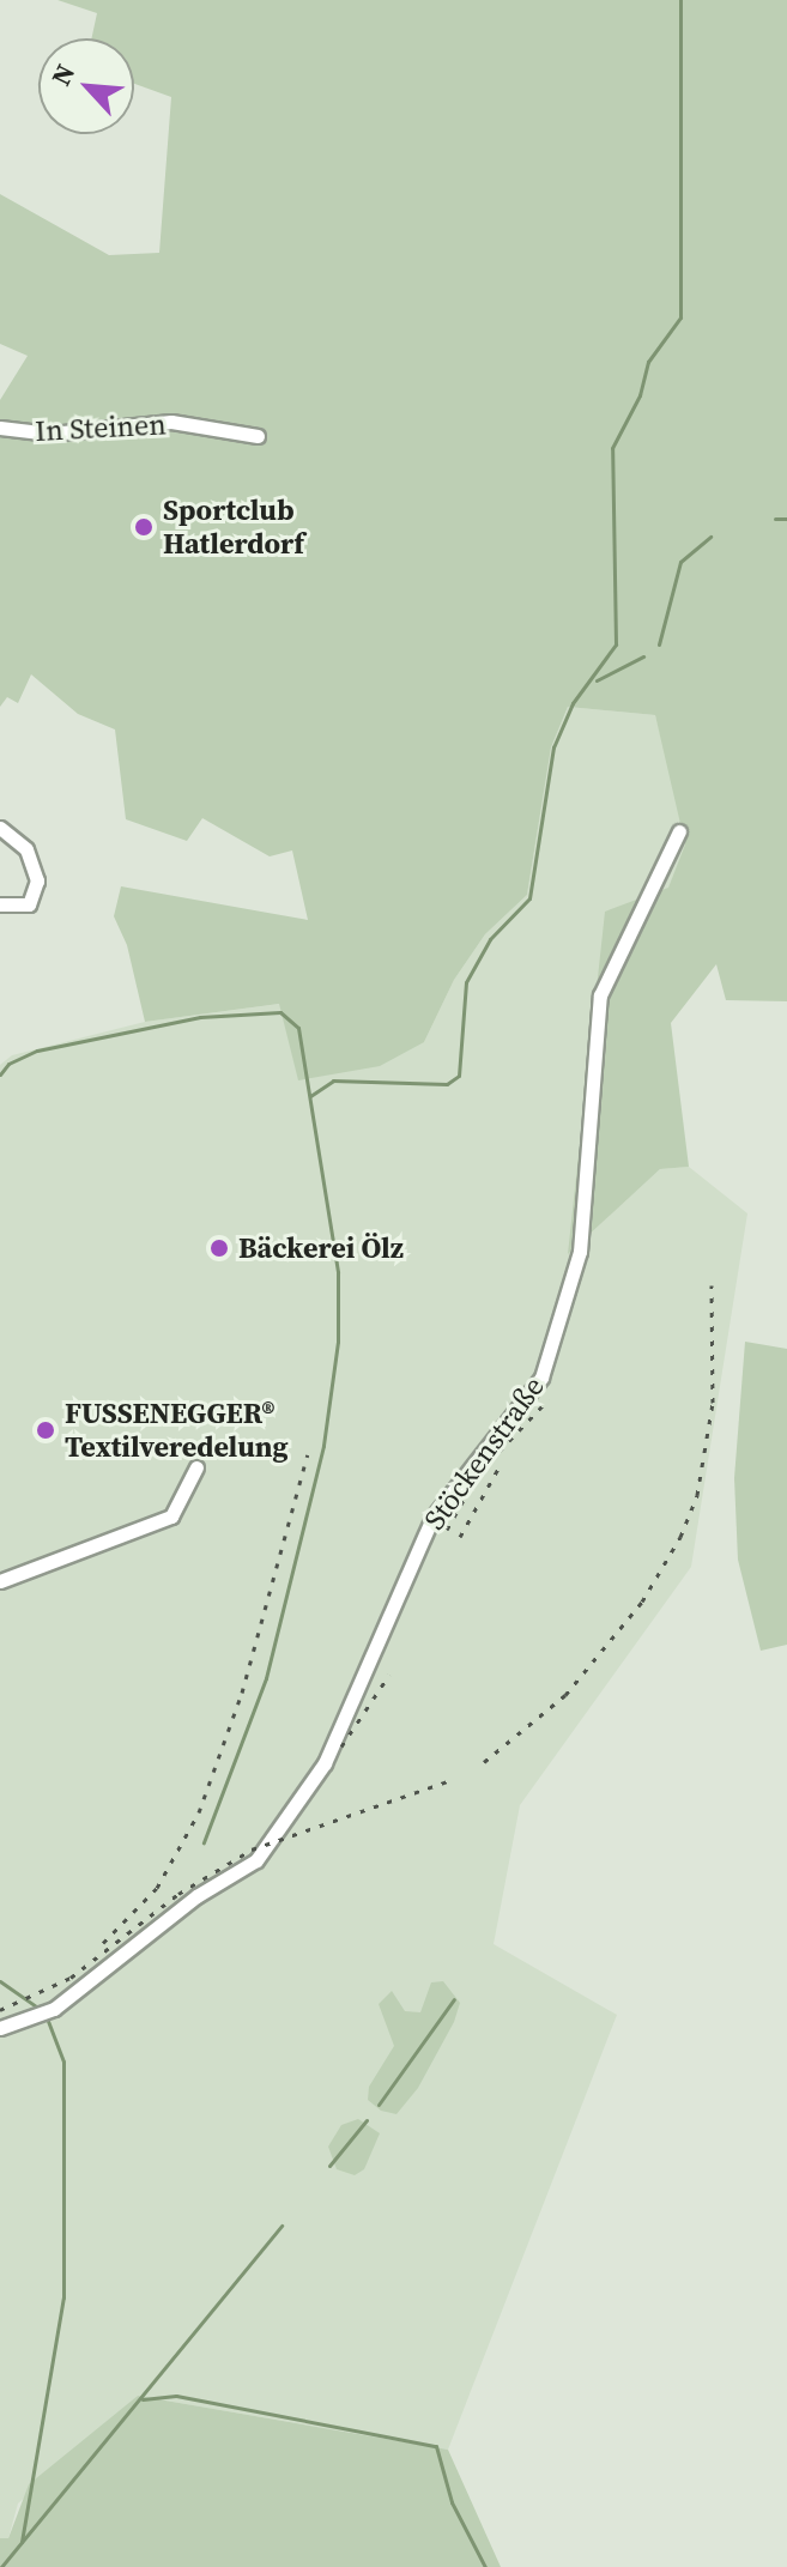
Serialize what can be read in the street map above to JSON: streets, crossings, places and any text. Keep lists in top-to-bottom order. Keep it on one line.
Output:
{"streets":{"street":["In Steinen","Stöckenstraße"]},"places":["Sportclub Hatlerdorf","Bäckerei Ölz","FUSSENEGGER® Textilveredelung"],"north":"top left"}
